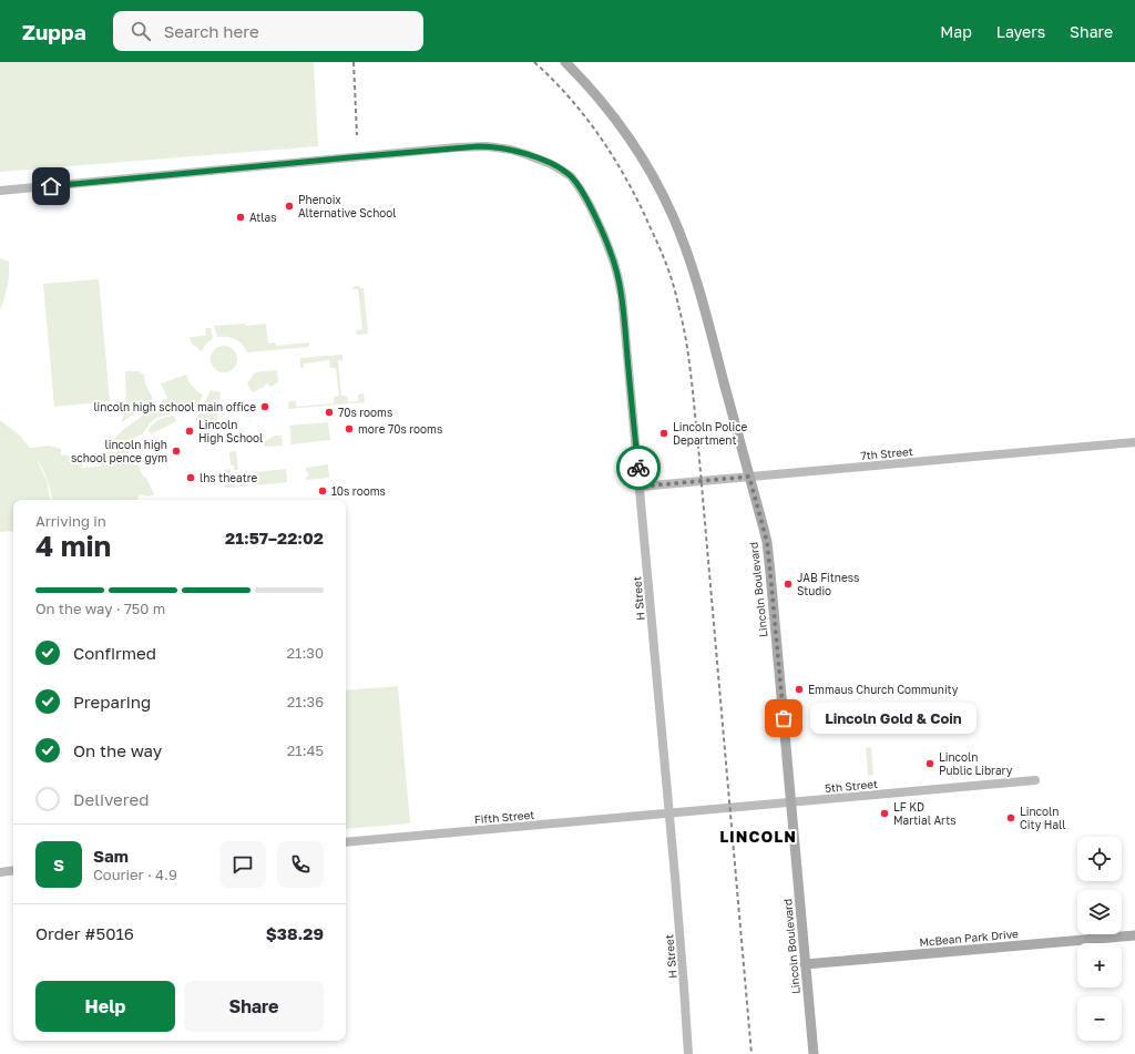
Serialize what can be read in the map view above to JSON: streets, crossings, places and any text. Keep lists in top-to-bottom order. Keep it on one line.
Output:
{"streets":{"main road":["Lincoln Boulevard","McBean Park Drive"],"street":["7th Street","H Street","5th Street","Fifth Street"]},"crossings":[["7th Street","Lincoln Boulevard"],["7th Street","H Street"],["Lincoln Boulevard","5th Street"],["Lincoln Boulevard","McBean Park Drive"],["H Street","5th Street"],["H Street","Fifth Street"],["5th Street","Fifth Street"]],"districts":["LINCOLN"],"places":["Phenoix Alternative School","Atlas","lincoln high school main office","70s rooms","more 70s rooms","Lincoln High School","Lincoln Police Department","lincoln high school pence gym","lhs theatre","10s rooms","JAB Fitness Studio","Emmaus Church Community","Lincoln Gold & Coin","Lincoln Public Library","LF KD Martial Arts","Lincoln City Hall"],"page":{"header":"Zuppa","search":"Search here","nav":["Map","Layers","Share"],"heading":["4 min","Arriving in","21:57–22:02"],"panel":["Sam","Courier · 4.9","Order #5016","$38.29"],"bar":"On the way · 750 m","list":[["Confirmed","21:30"],["Preparing","21:36"],["On the way","21:45"],"Delivered"],"bubble":"Lincoln Gold & Coin","map_buttons":["+","−"],"round":"S","buttons":["Help","Share"]}}
